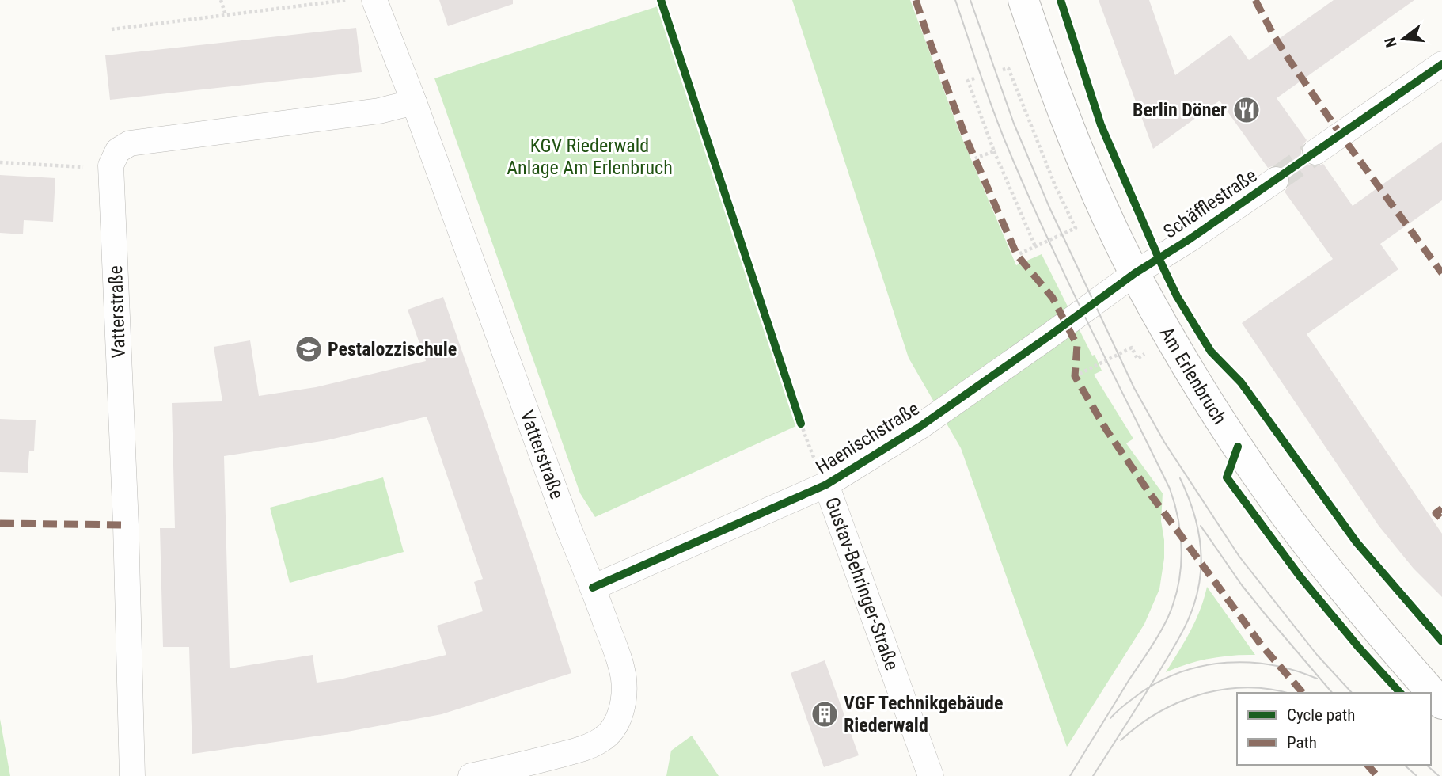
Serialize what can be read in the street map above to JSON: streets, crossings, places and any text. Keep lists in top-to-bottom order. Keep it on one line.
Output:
{"streets":{"main road":["Am Erlenbruch"],"street":["Schäfflestraße","Vatterstraße","Haenischstraße","Gustav-Behringer-Straße"]},"crossings":[["Schäfflestraße","Am Erlenbruch"],["Schäfflestraße","Haenischstraße"],["Vatterstraße","Haenischstraße"],["Am Erlenbruch","Haenischstraße"],["Haenischstraße","Gustav-Behringer-Straße"]],"parks":["KGV Riederwald Anlage Am Erlenbruch"],"places":{"restaurant":["Berlin Döner"],"school or university":["Pestalozzischule"],"building":["VGF Technikgebäude Riederwald"]},"legend":["Cycle path","Path"],"north":"left"}
